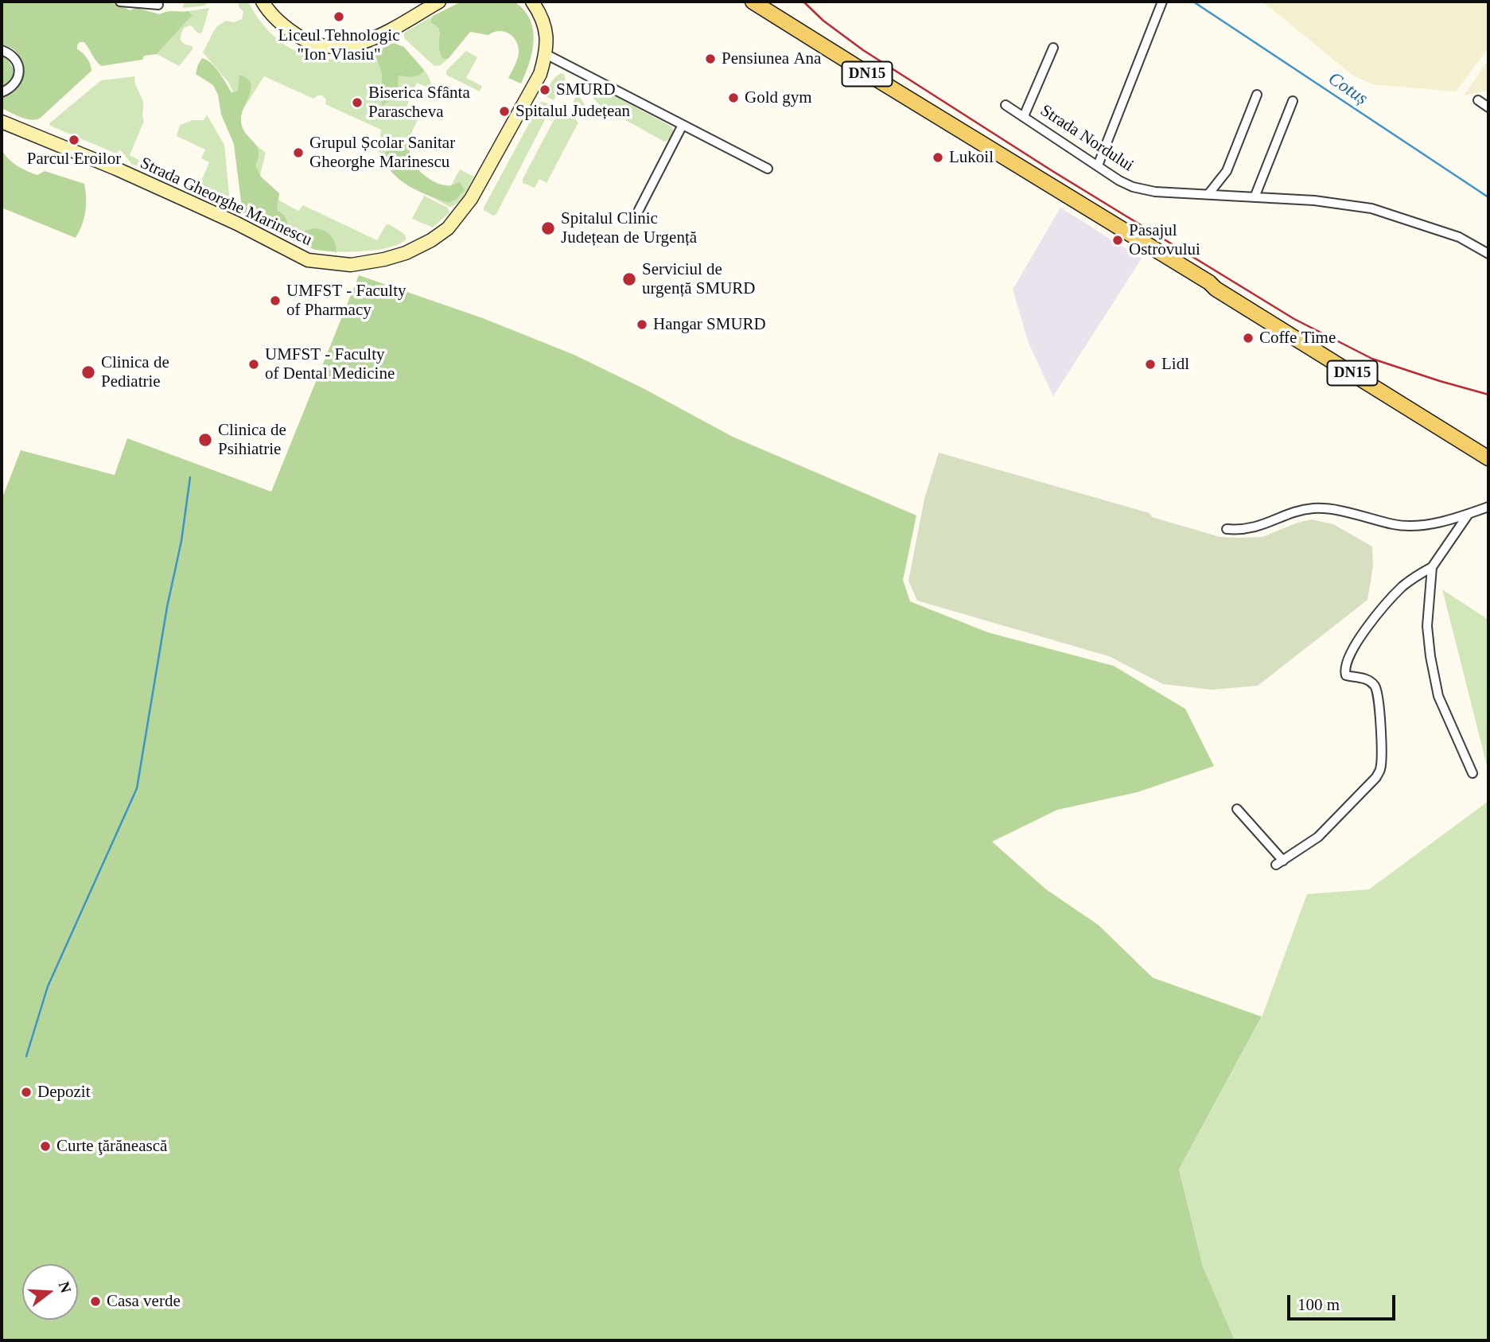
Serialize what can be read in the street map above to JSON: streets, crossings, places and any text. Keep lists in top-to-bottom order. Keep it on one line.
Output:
{"streets":{"main road":["DN15","Strada Gheorghe Marinescu"],"street":["Strada Nordului"]},"water":["Cotuș"],"places":["Liceul Tehnologic \"Ion Vlasiu\"","Pensiunea Ana","SMURD","Gold gym","Biserica Sfânta Parascheva","Spitalul Județean","Parcul Eroilor","Grupul Școlar Sanitar Gheorghe Marinescu","Lukoil","Spitalul Clinic Județean de Urgență","Pasajul Ostrovului","Serviciul de urgență SMURD","UMFST - Faculty of Pharmacy","Hangar SMURD","Coffe Time","UMFST - Faculty of Dental Medicine","Lidl","Clinica de Pediatrie","Clinica de Psihiatrie","Depozit","Curte ţărănească","Casa verde"],"scale_bar":"100 m","north":"right"}
